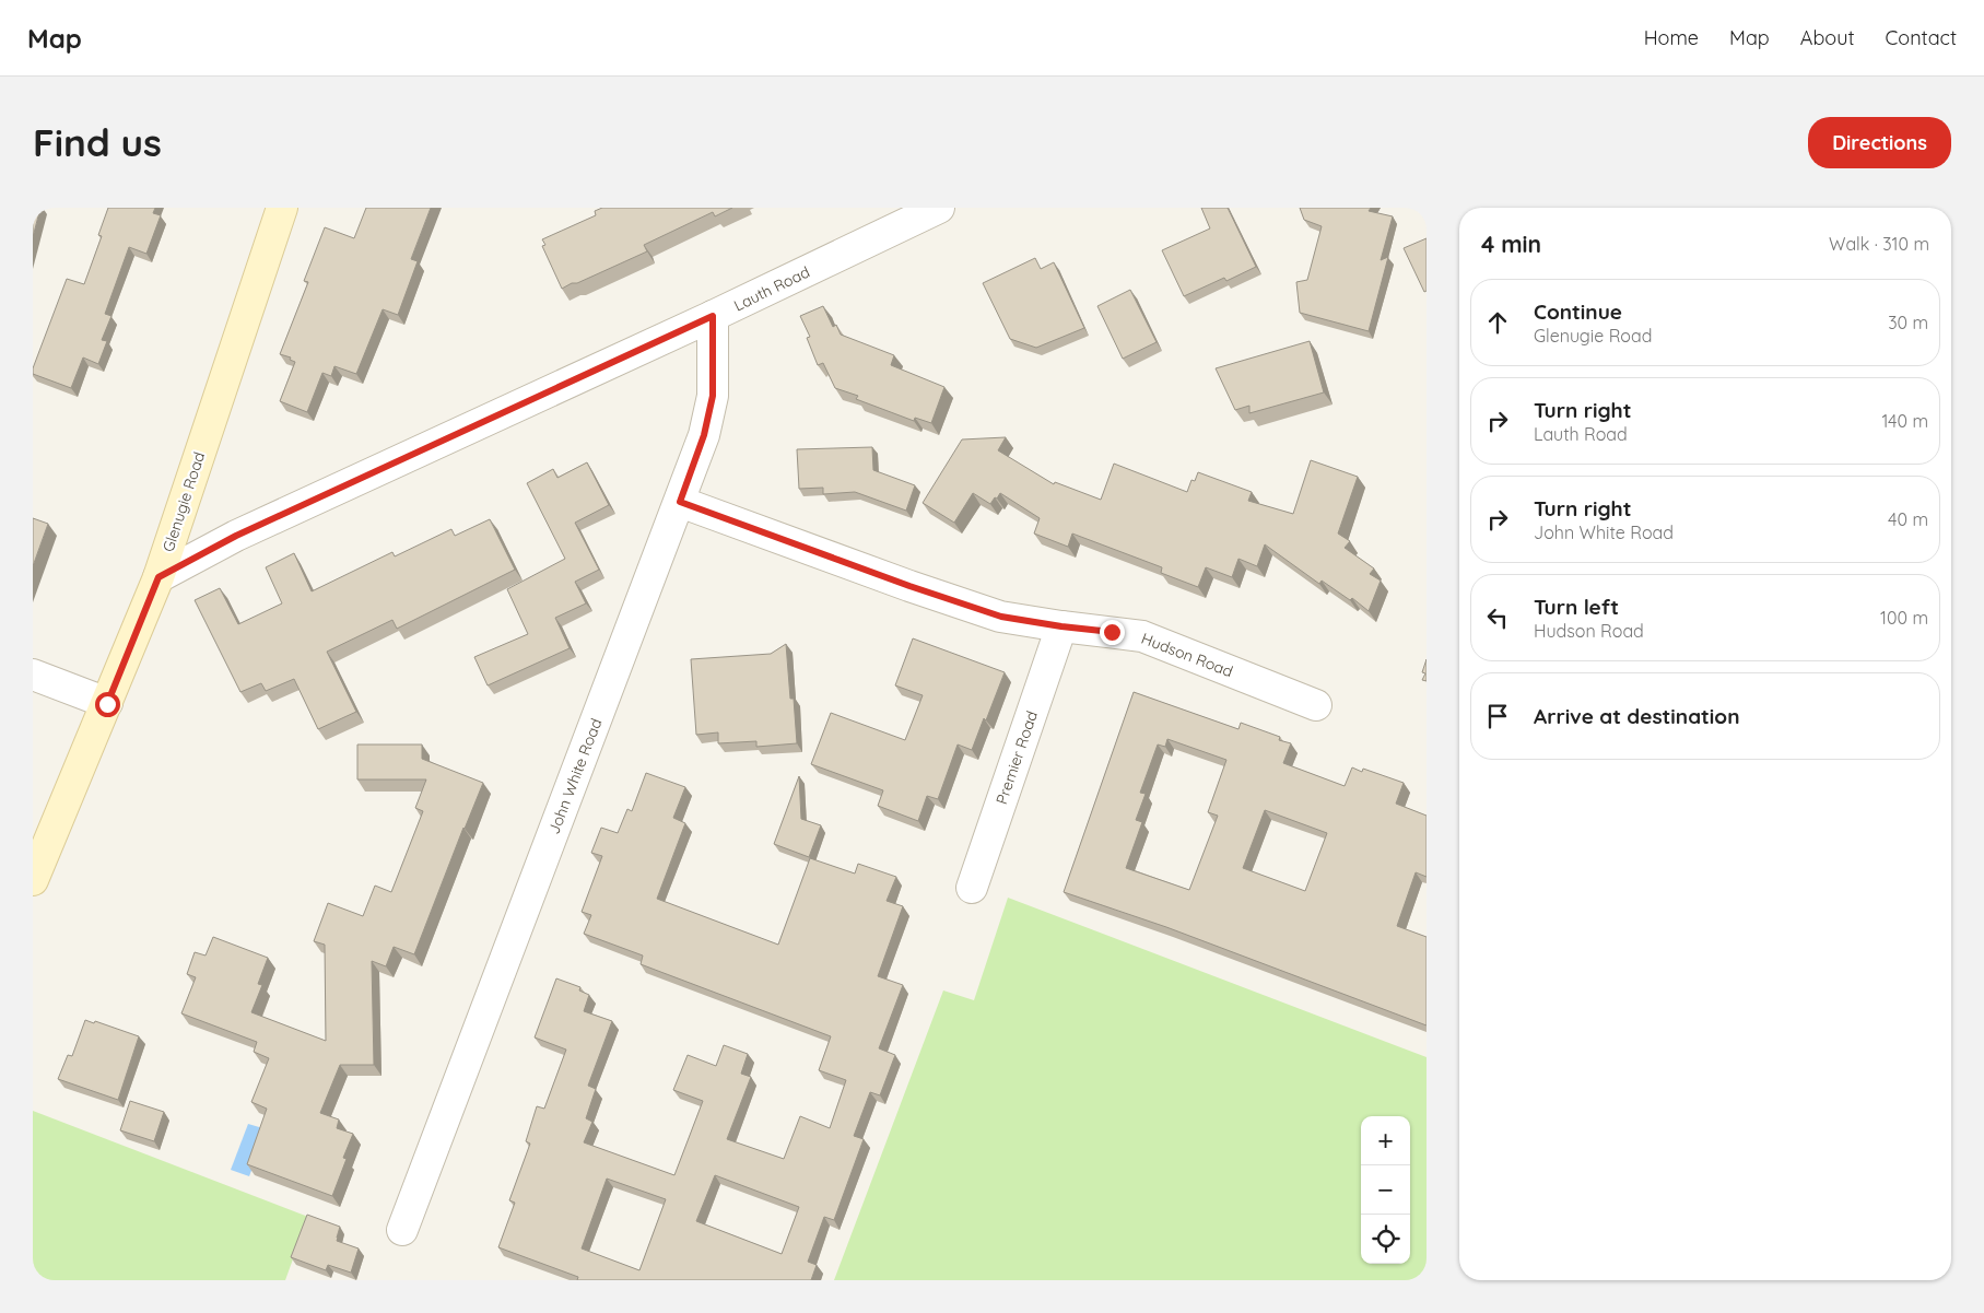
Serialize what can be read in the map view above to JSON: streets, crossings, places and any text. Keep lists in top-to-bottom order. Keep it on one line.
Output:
{"streets":{"street":["Lauth Road","Glenugie Road","Hudson Road","Premier Road","John White Road"]},"crossings":[["Lauth Road","Glenugie Road"],["Lauth Road","John White Road"],["Hudson Road","Premier Road"],["Hudson Road","John White Road"]],"page":{"header":"Map","nav":["Home","Map","About","Contact"],"buttons":"Directions","title":"Find us","heading":["4 min","Walk · 310 m"],"list":[["Continue","Glenugie Road","30 m"],["Turn right","Lauth Road","140 m"],["Turn right","John White Road","40 m"],["Turn left","Hudson Road","100 m"],"Arrive at destination"],"map_buttons":["+","−"]}}
